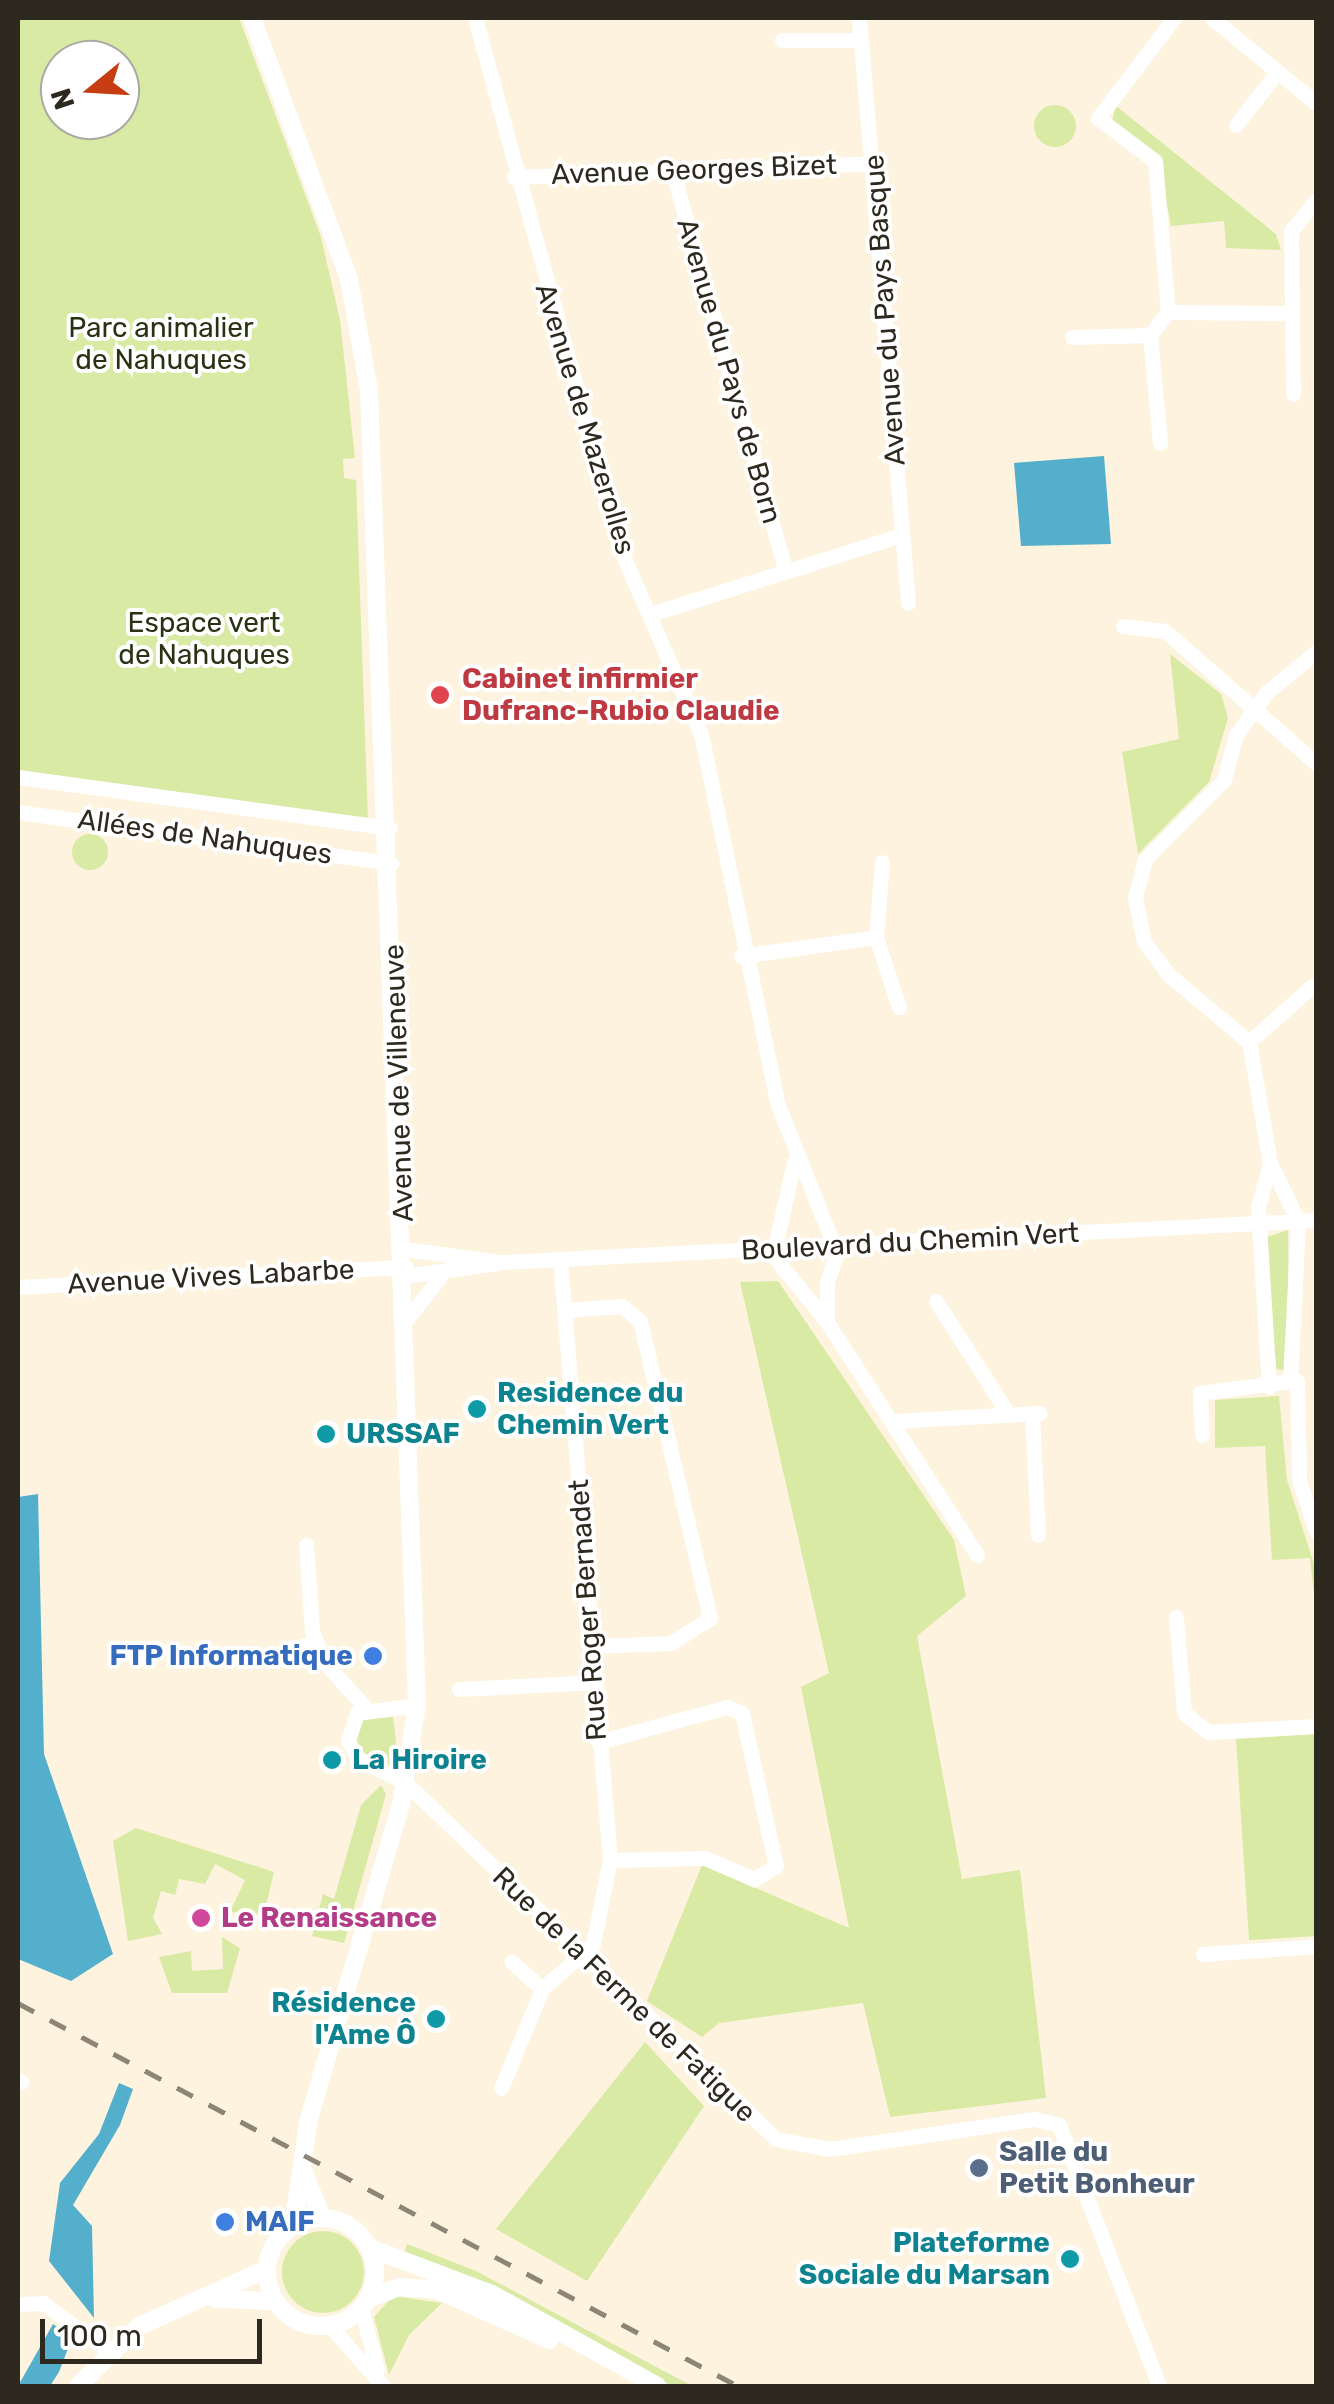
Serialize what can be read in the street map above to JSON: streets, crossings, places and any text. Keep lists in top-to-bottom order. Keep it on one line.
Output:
{"streets":{"main road":["Avenue de Villeneuve"],"street":["Avenue Georges Bizet","Avenue du Pays Basque","Avenue du Pays de Born","Avenue de Mazerolles","Allées de Nahuques","Boulevard du Chemin Vert","Avenue Vives Labarbe","Rue Roger Bernadet","Rue de la Ferme de Fatigue"]},"crossings":[["Avenue Georges Bizet","Avenue du Pays Basque"],["Avenue Georges Bizet","Avenue du Pays de Born"],["Avenue Georges Bizet","Avenue de Mazerolles"],["Avenue de Mazerolles","Boulevard du Chemin Vert"],["Allées de Nahuques","Avenue de Villeneuve"],["Avenue de Villeneuve","Boulevard du Chemin Vert"],["Avenue de Villeneuve","Avenue Vives Labarbe"],["Avenue de Villeneuve","Rue de la Ferme de Fatigue"],["Boulevard du Chemin Vert","Avenue Vives Labarbe"],["Boulevard du Chemin Vert","Rue Roger Bernadet"],["Rue Roger Bernadet","Rue de la Ferme de Fatigue"]],"parks":["Parc animalier de Nahuques","Espace vert de Nahuques"],"places":["Cabinet infirmier Dufranc-Rubio Claudie","Residence du Chemin Vert","URSSAF","FTP Informatique","La Hiroire","Le Renaissance","Résidence l'Ame Ô","Salle du Petit Bonheur","MAIF","Plateforme Sociale du Marsan"],"scale_bar":"100 m","north":"left"}
